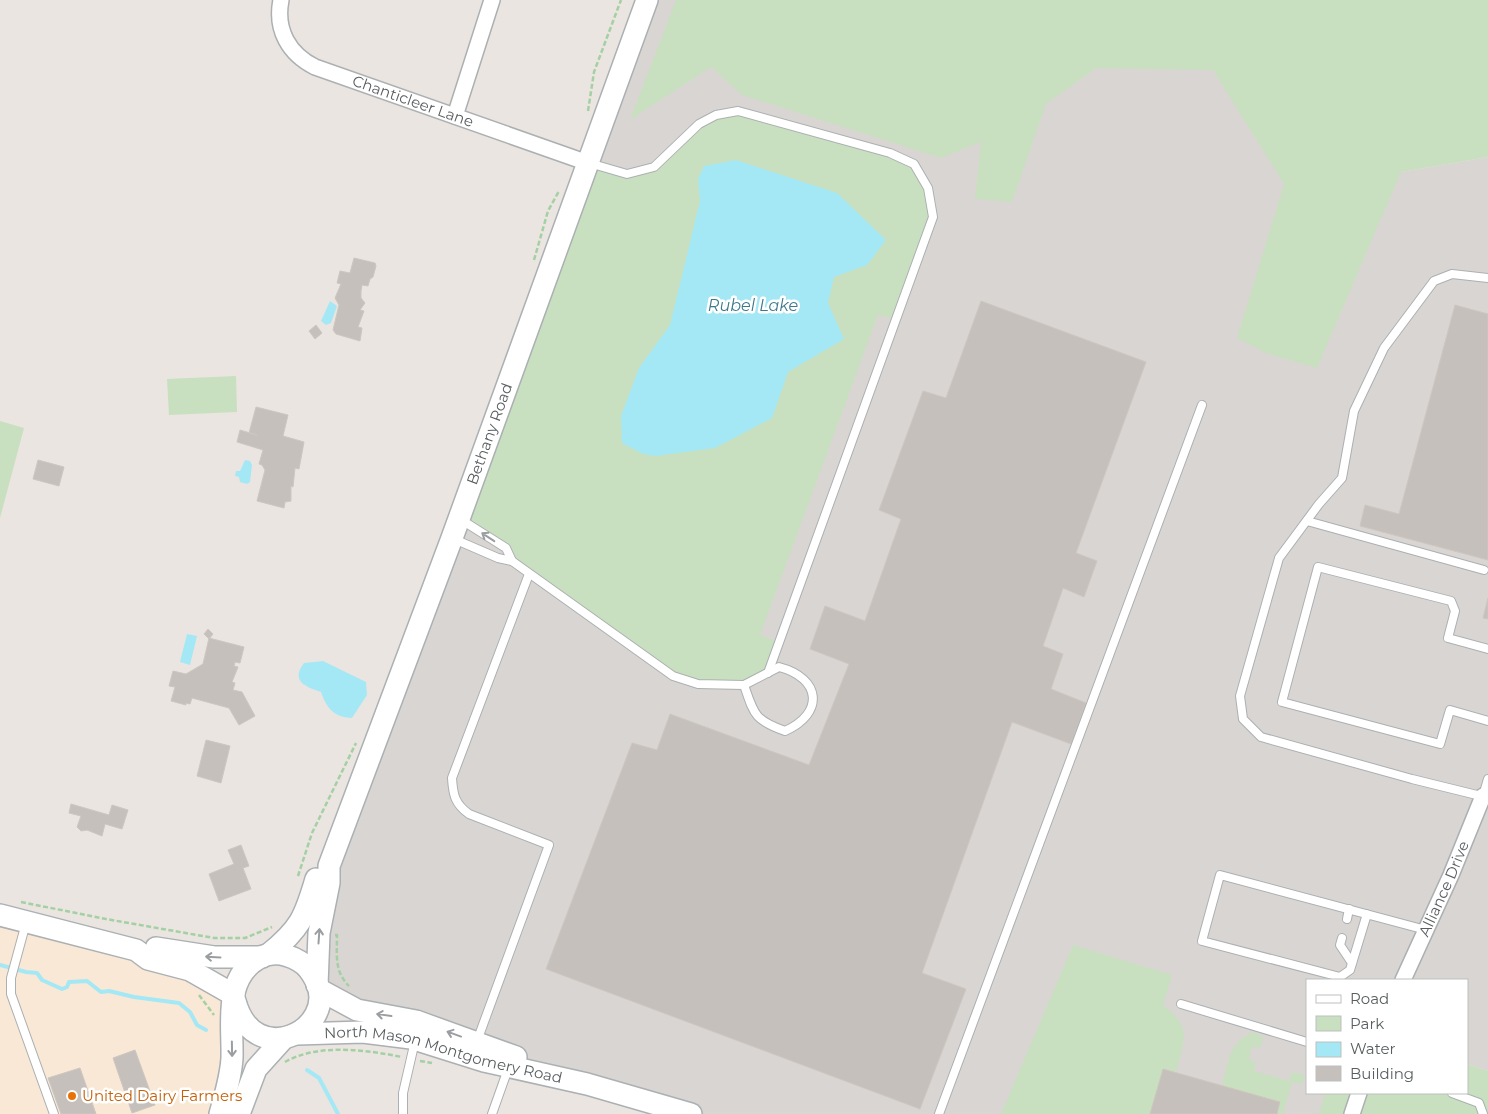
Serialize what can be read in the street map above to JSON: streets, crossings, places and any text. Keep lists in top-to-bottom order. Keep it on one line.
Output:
{"streets":{"main road":["Bethany Road","North Mason Montgomery Road"],"street":["Chanticleer Lane","Alliance Drive"]},"crossings":[["Chanticleer Lane","Bethany Road"],["Bethany Road","North Mason Montgomery Road"]],"water":["Rubel Lake"],"places":["United Dairy Farmers"],"legend":["Road","Park","Water","Building"]}
